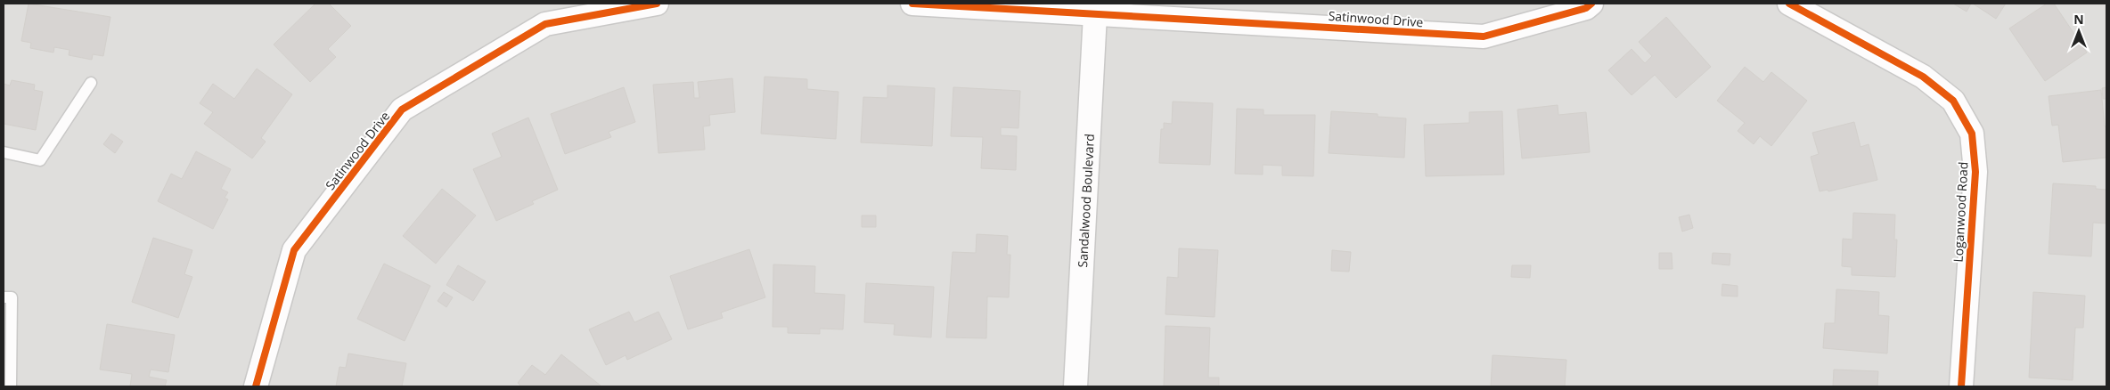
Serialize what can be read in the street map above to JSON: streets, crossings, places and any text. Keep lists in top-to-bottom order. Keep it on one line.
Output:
{"streets":{"street":["Satinwood Drive","Sandalwood Boulevard","Loganwood Road"]},"crossings":[["Satinwood Drive","Sandalwood Boulevard"]],"north":"top"}
